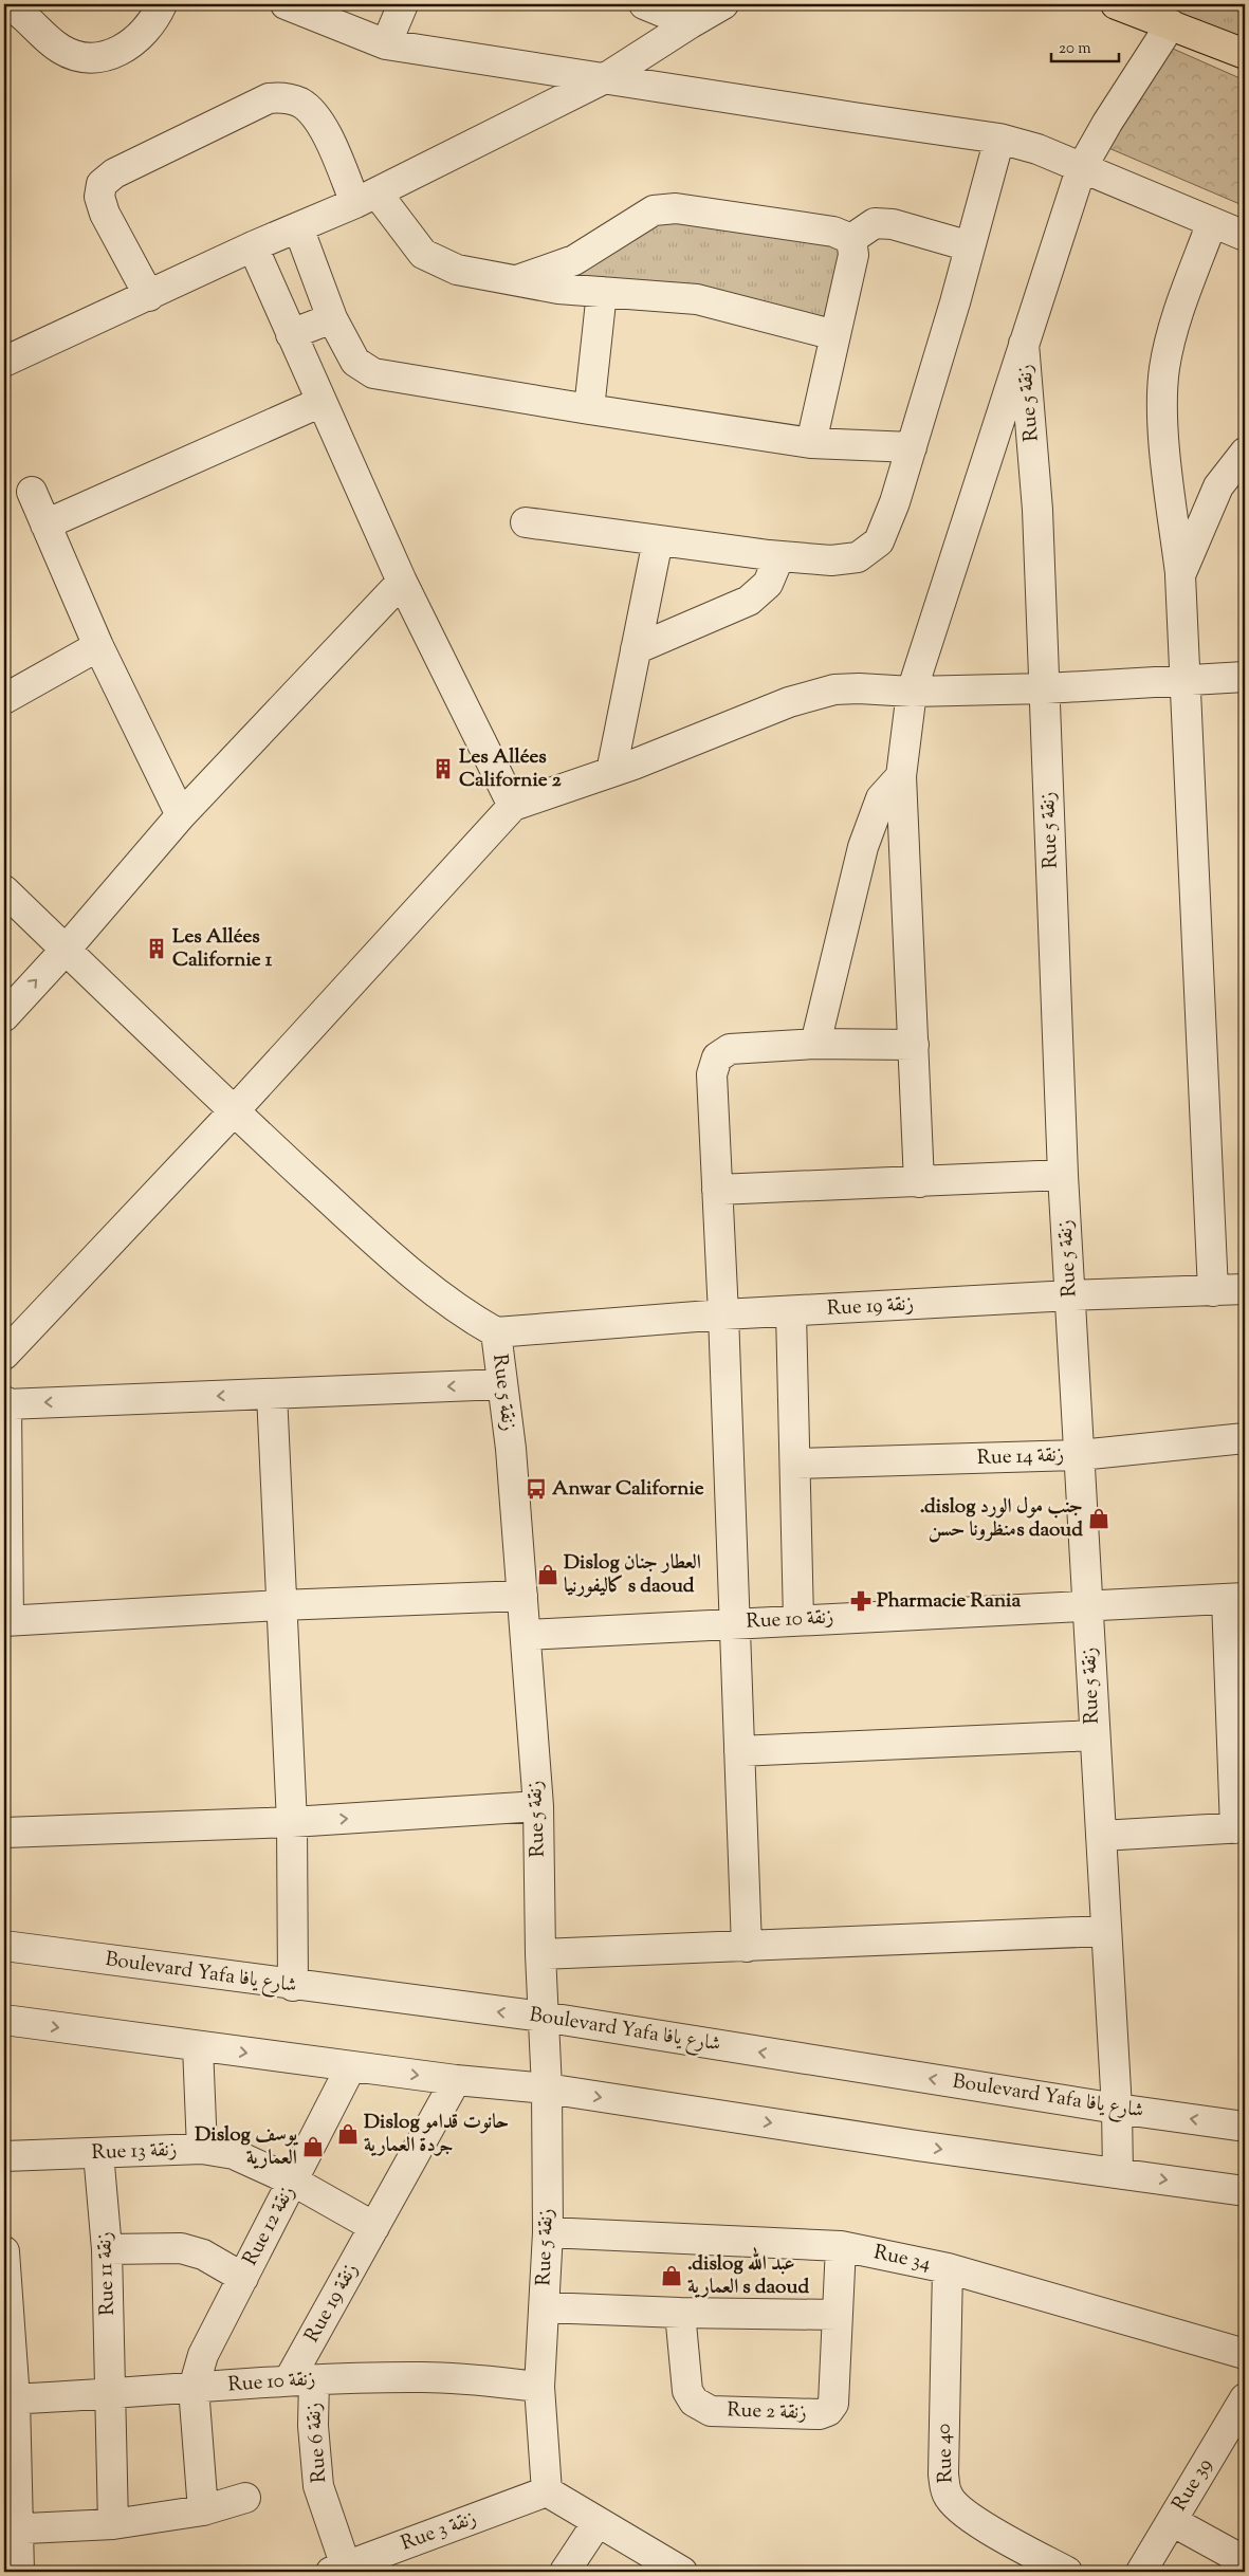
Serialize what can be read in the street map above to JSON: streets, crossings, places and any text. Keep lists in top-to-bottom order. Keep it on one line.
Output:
{"streets":{"street":["Rue 5 زنقة","Rue 19 زنقة","Rue 14 زنقة","Rue 10 زنقة","Boulevard Yafa شارع يافا","Rue 13 زنقة","Rue 12 زنقة","Rue 34","Rue 11 زنقة","Rue 2 زنقة","Rue 6 زنقة","Rue 40","Rue 39","Rue 3 زنقة"]},"crossings":[["Rue 5 زنقة","Rue 19 زنقة"],["Rue 5 زنقة","Rue 14 زنقة"],["Rue 5 زنقة","Rue 10 زنقة"],["Rue 5 زنقة","Boulevard Yafa شارع يافا"],["Rue 5 زنقة","Rue 34"],["Rue 5 زنقة","Rue 2 زنقة"],["Rue 5 زنقة","Rue 3 زنقة"],["Rue 19 زنقة","Rue 10 زنقة"],["Rue 19 زنقة","Rue 13 زنقة"],["Rue 19 زنقة","Rue 6 زنقة"],["Rue 10 زنقة","Rue 12 زنقة"],["Rue 10 زنقة","Rue 11 زنقة"],["Rue 10 زنقة","Rue 6 زنقة"],["Rue 13 زنقة","Rue 12 زنقة"],["Rue 13 زنقة","Rue 11 زنقة"],["Rue 34","Rue 2 زنقة"],["Rue 34","Rue 40"],["Rue 6 زنقة","Rue 3 زنقة"]],"places":{"building":["Les Allées Californie 2","Les Allées Californie 1"],"bus stop":["Anwar Californie"],"shop":[".dislog جنب مول الورد منظرونا حسنs daoud","Dislog العطار جنان كاليفورنيا s daoud","Dislog حانوت قدامو جردة العمارية","Dislog يوسف العمارية",".dislog عبد الله العمارية s daoud"],"pharmacy":["Pharmacie Rania"]},"scale_bar":"20 m"}
